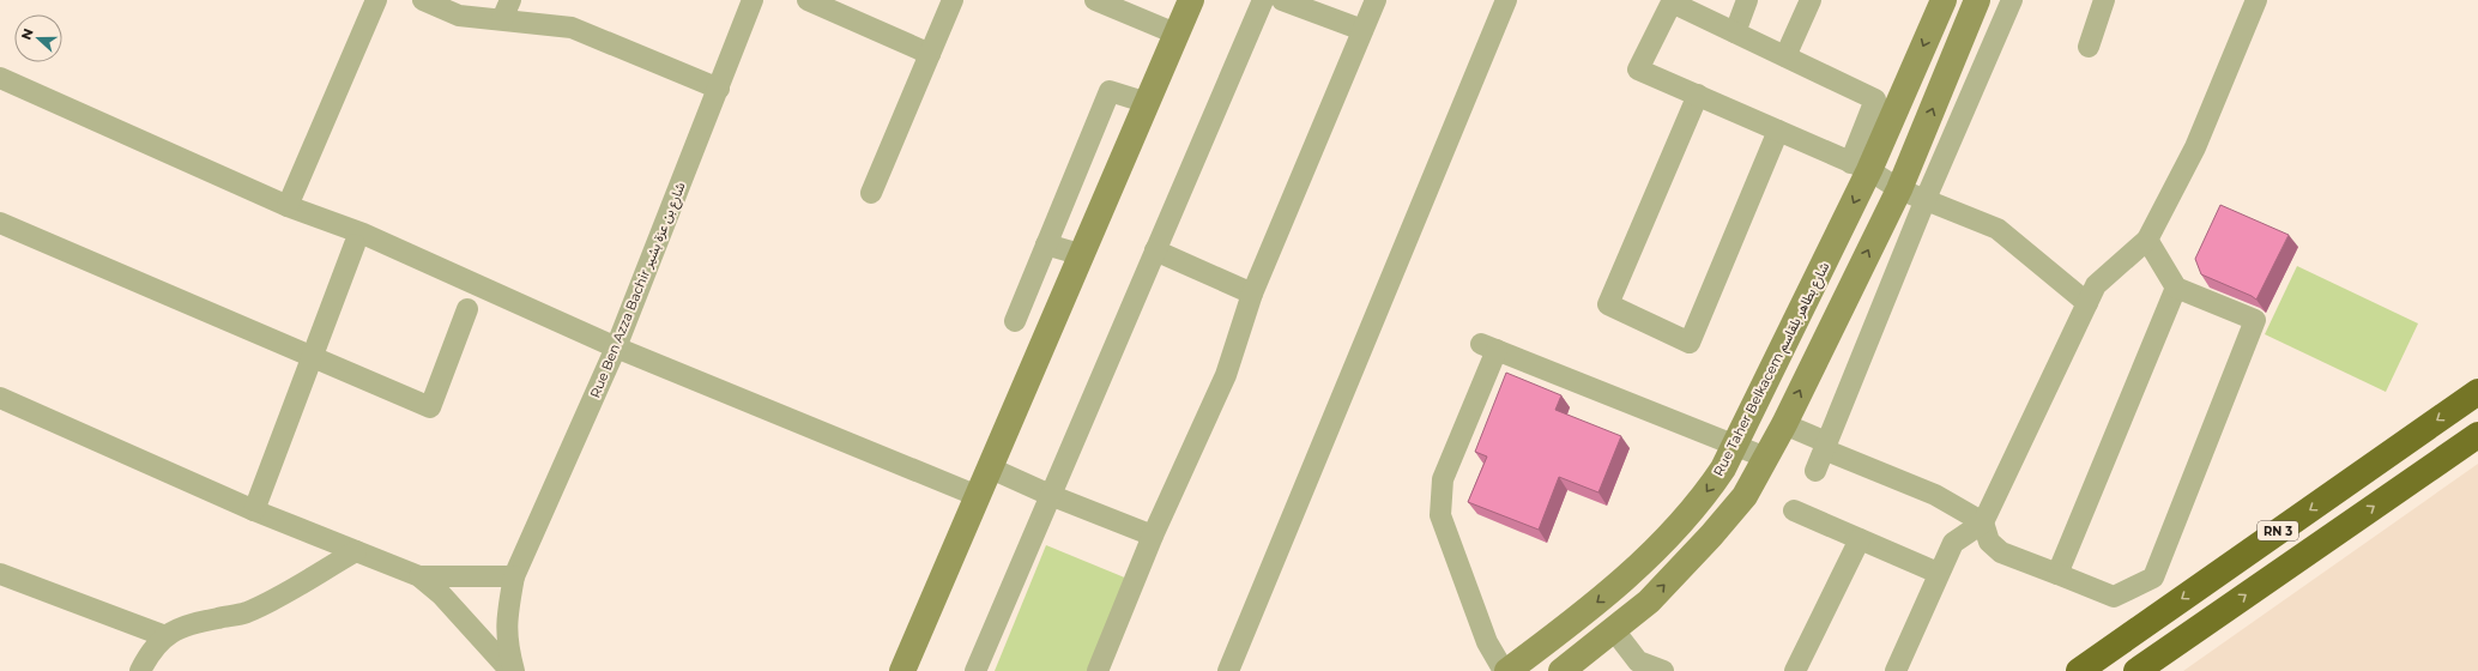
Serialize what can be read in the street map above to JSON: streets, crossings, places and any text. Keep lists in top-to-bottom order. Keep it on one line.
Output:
{"streets":{"highway":["RN 3"],"main road":["Rue Taher Belkacem شارع بطاهر بلقاسم"],"street":["Rue Ben Azza Bachir شارع بن عزة بشير"]},"north":"left"}
